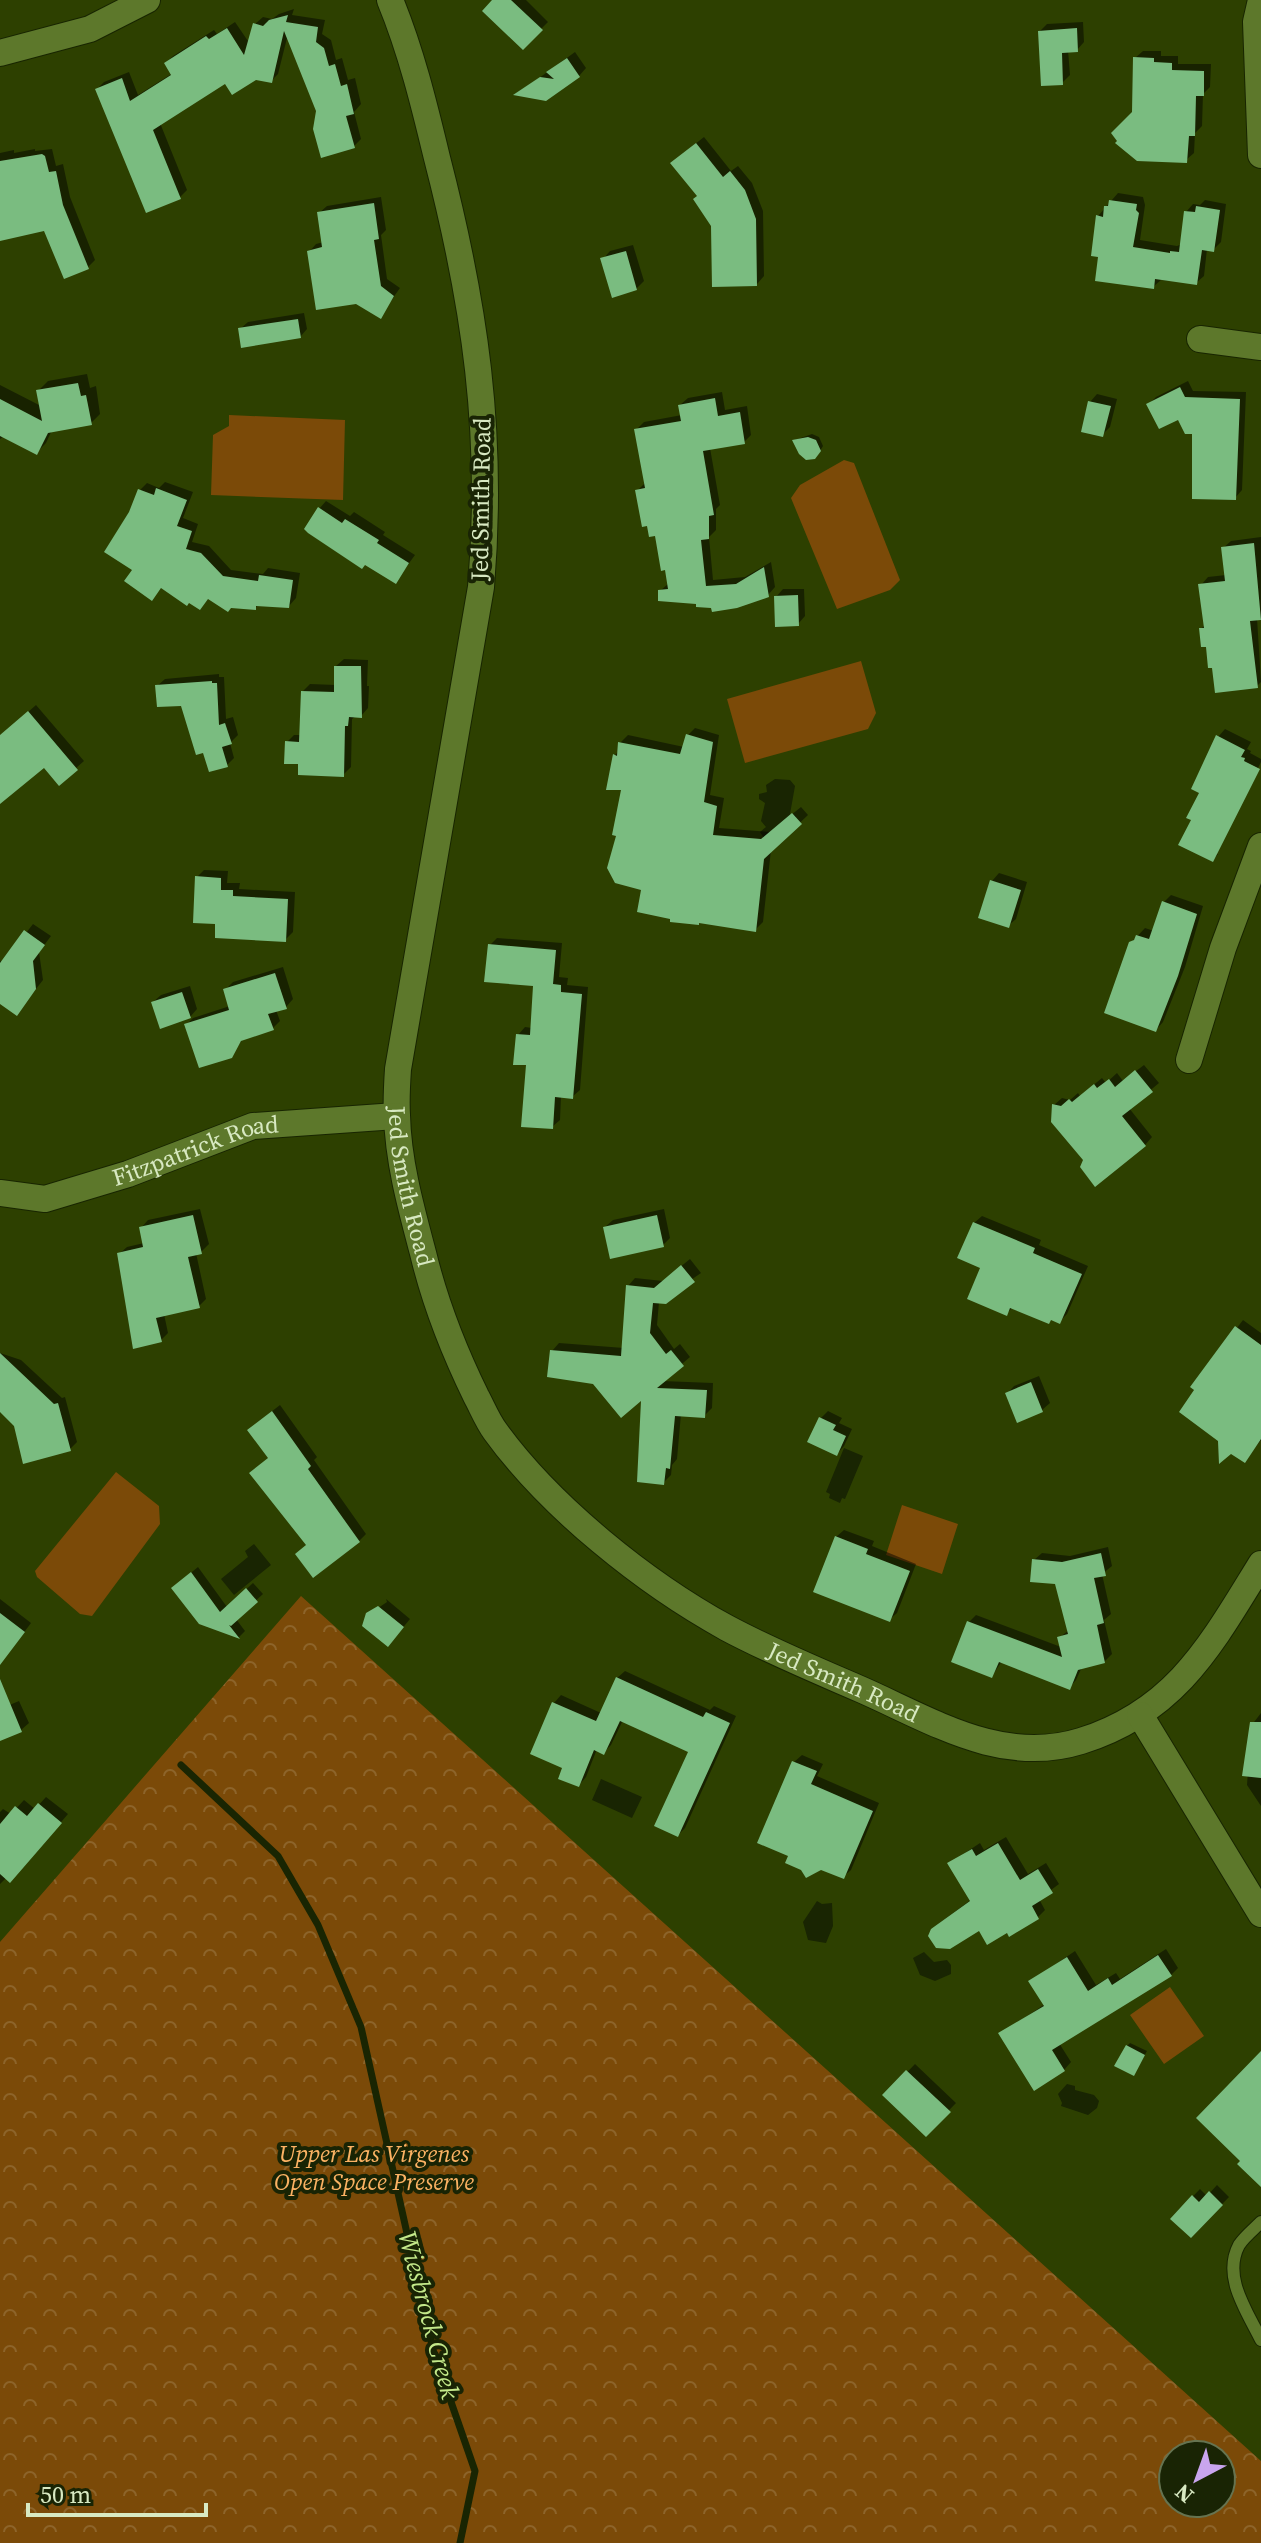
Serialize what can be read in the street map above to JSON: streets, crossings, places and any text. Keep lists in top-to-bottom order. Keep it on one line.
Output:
{"streets":{"street":["Jed Smith Road","Fitzpatrick Road"]},"crossings":[["Jed Smith Road","Fitzpatrick Road"]],"water":["Wiesbrock Creek"],"parks":["Upper Las Virgenes Open Space Preserve"],"scale_bar":"50 m","north":"bottom left"}
